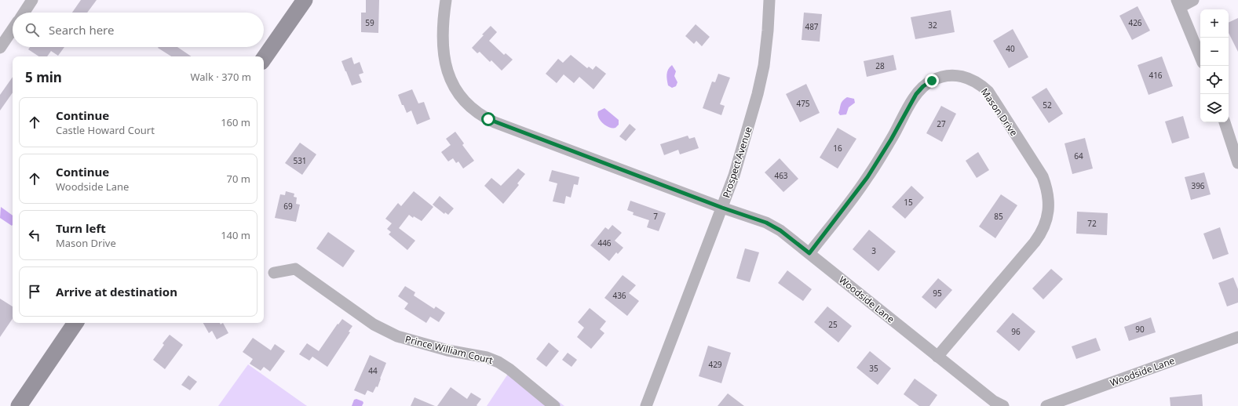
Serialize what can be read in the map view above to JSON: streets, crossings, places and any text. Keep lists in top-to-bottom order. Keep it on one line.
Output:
{"streets":{"street":["Mason Drive","Prospect Avenue","Woodside Lane","Prince William Court"]},"crossings":[["Mason Drive","Woodside Lane"],["Prospect Avenue","Woodside Lane"]],"house_numbers":["59","426","32","487","40","28","416","475","52","27","16","64","531","463","396","15","69","7","85","72","446","3","95","436","25","90","96","429","35","44"],"page":{"map_buttons":["+","−"],"search":"Search here","heading":["5 min","Walk · 370 m"],"list":[["Continue","Castle Howard Court","160 m"],["Continue","Woodside Lane","70 m"],["Turn left","Mason Drive","140 m"],"Arrive at destination"]}}
